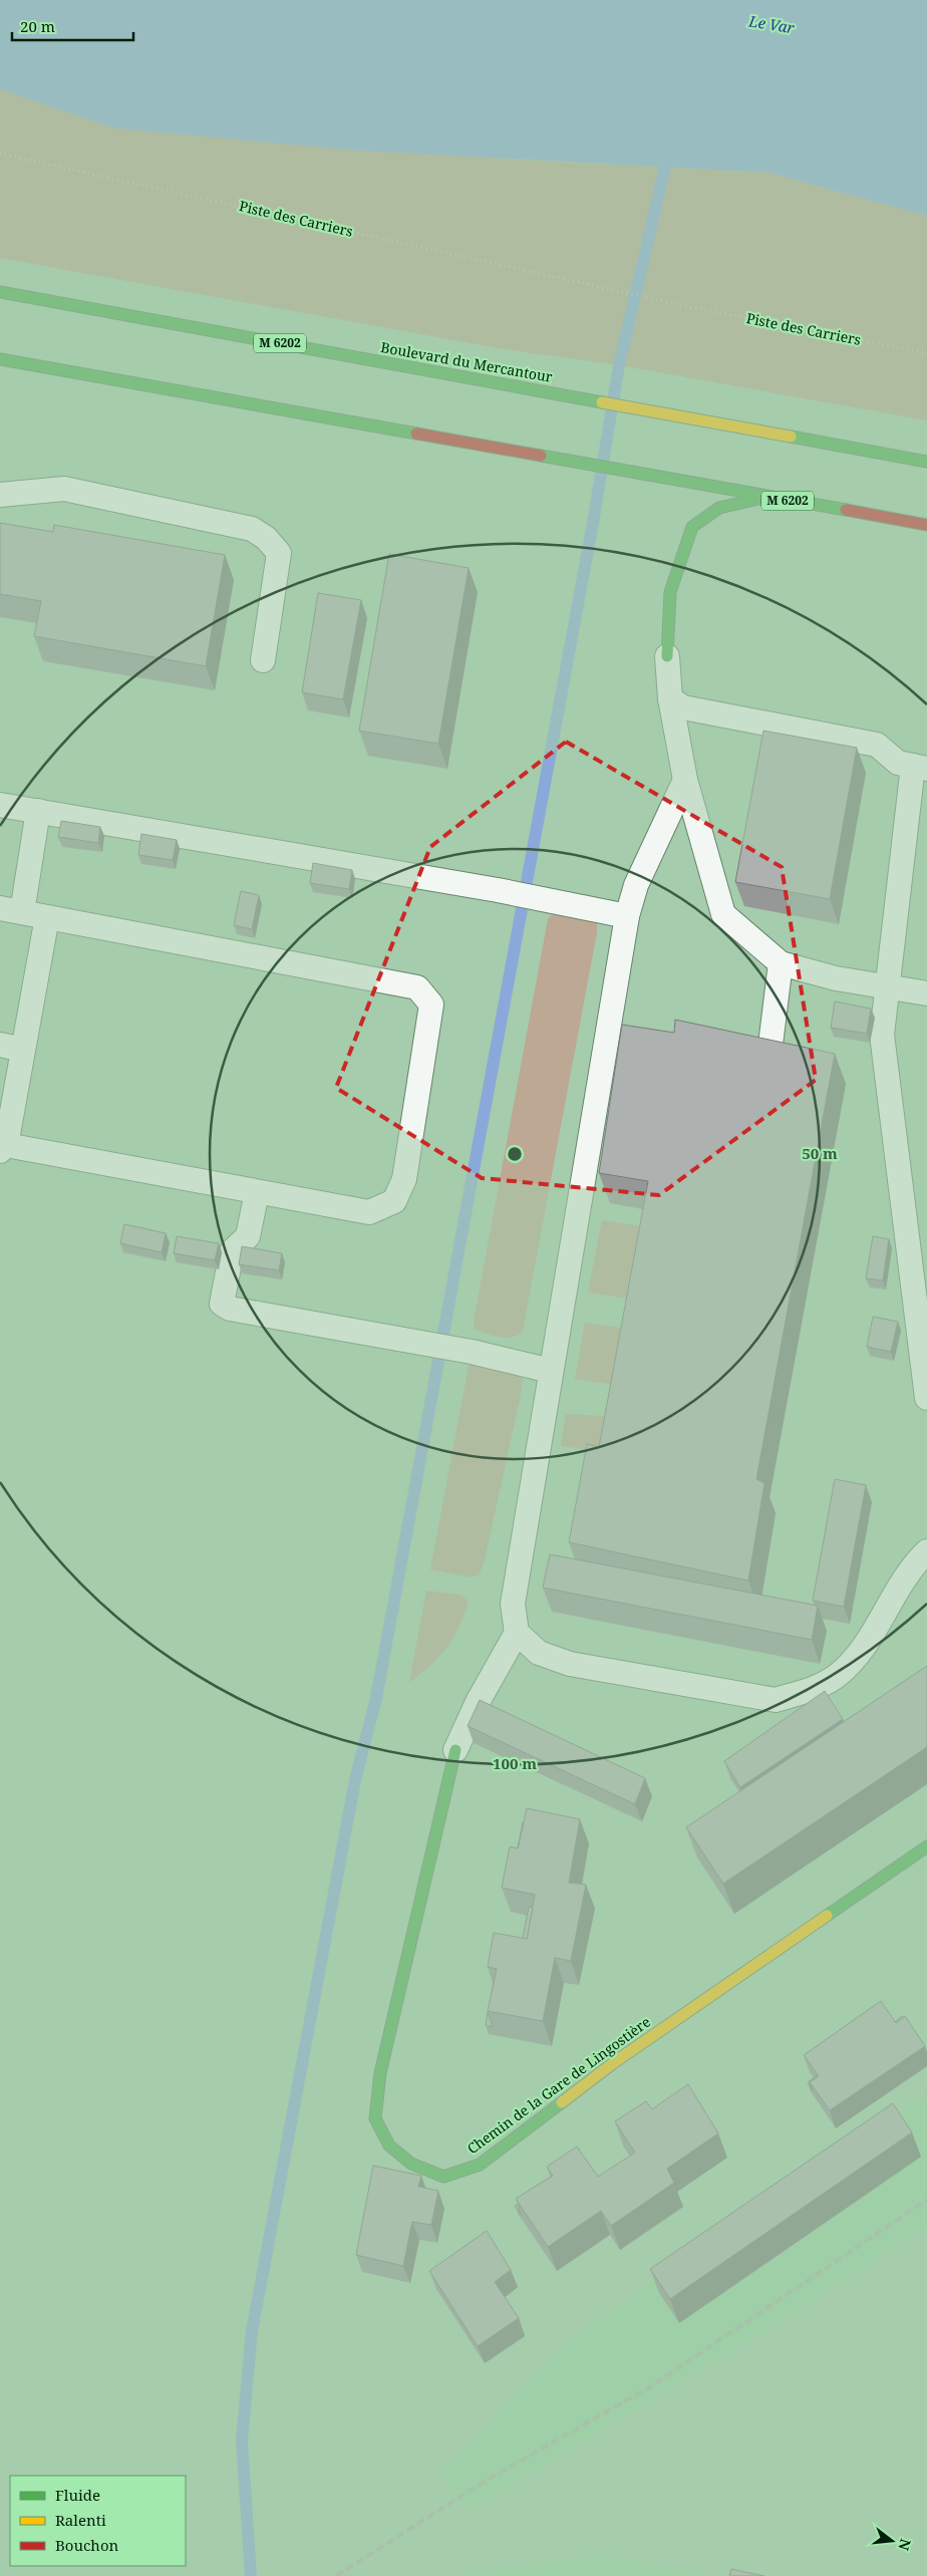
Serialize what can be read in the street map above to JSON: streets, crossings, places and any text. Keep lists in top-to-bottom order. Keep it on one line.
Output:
{"streets":{"main road":["M 6202","Boulevard du Mercantour","Chemin de la Gare de Lingostière"],"path":["Piste des Carriers"]},"water":["Le Var"],"legend":["Fluide","Ralenti","Bouchon"],"scale_bar":"20 m","north":"right","rings":["50 m","100 m"]}
